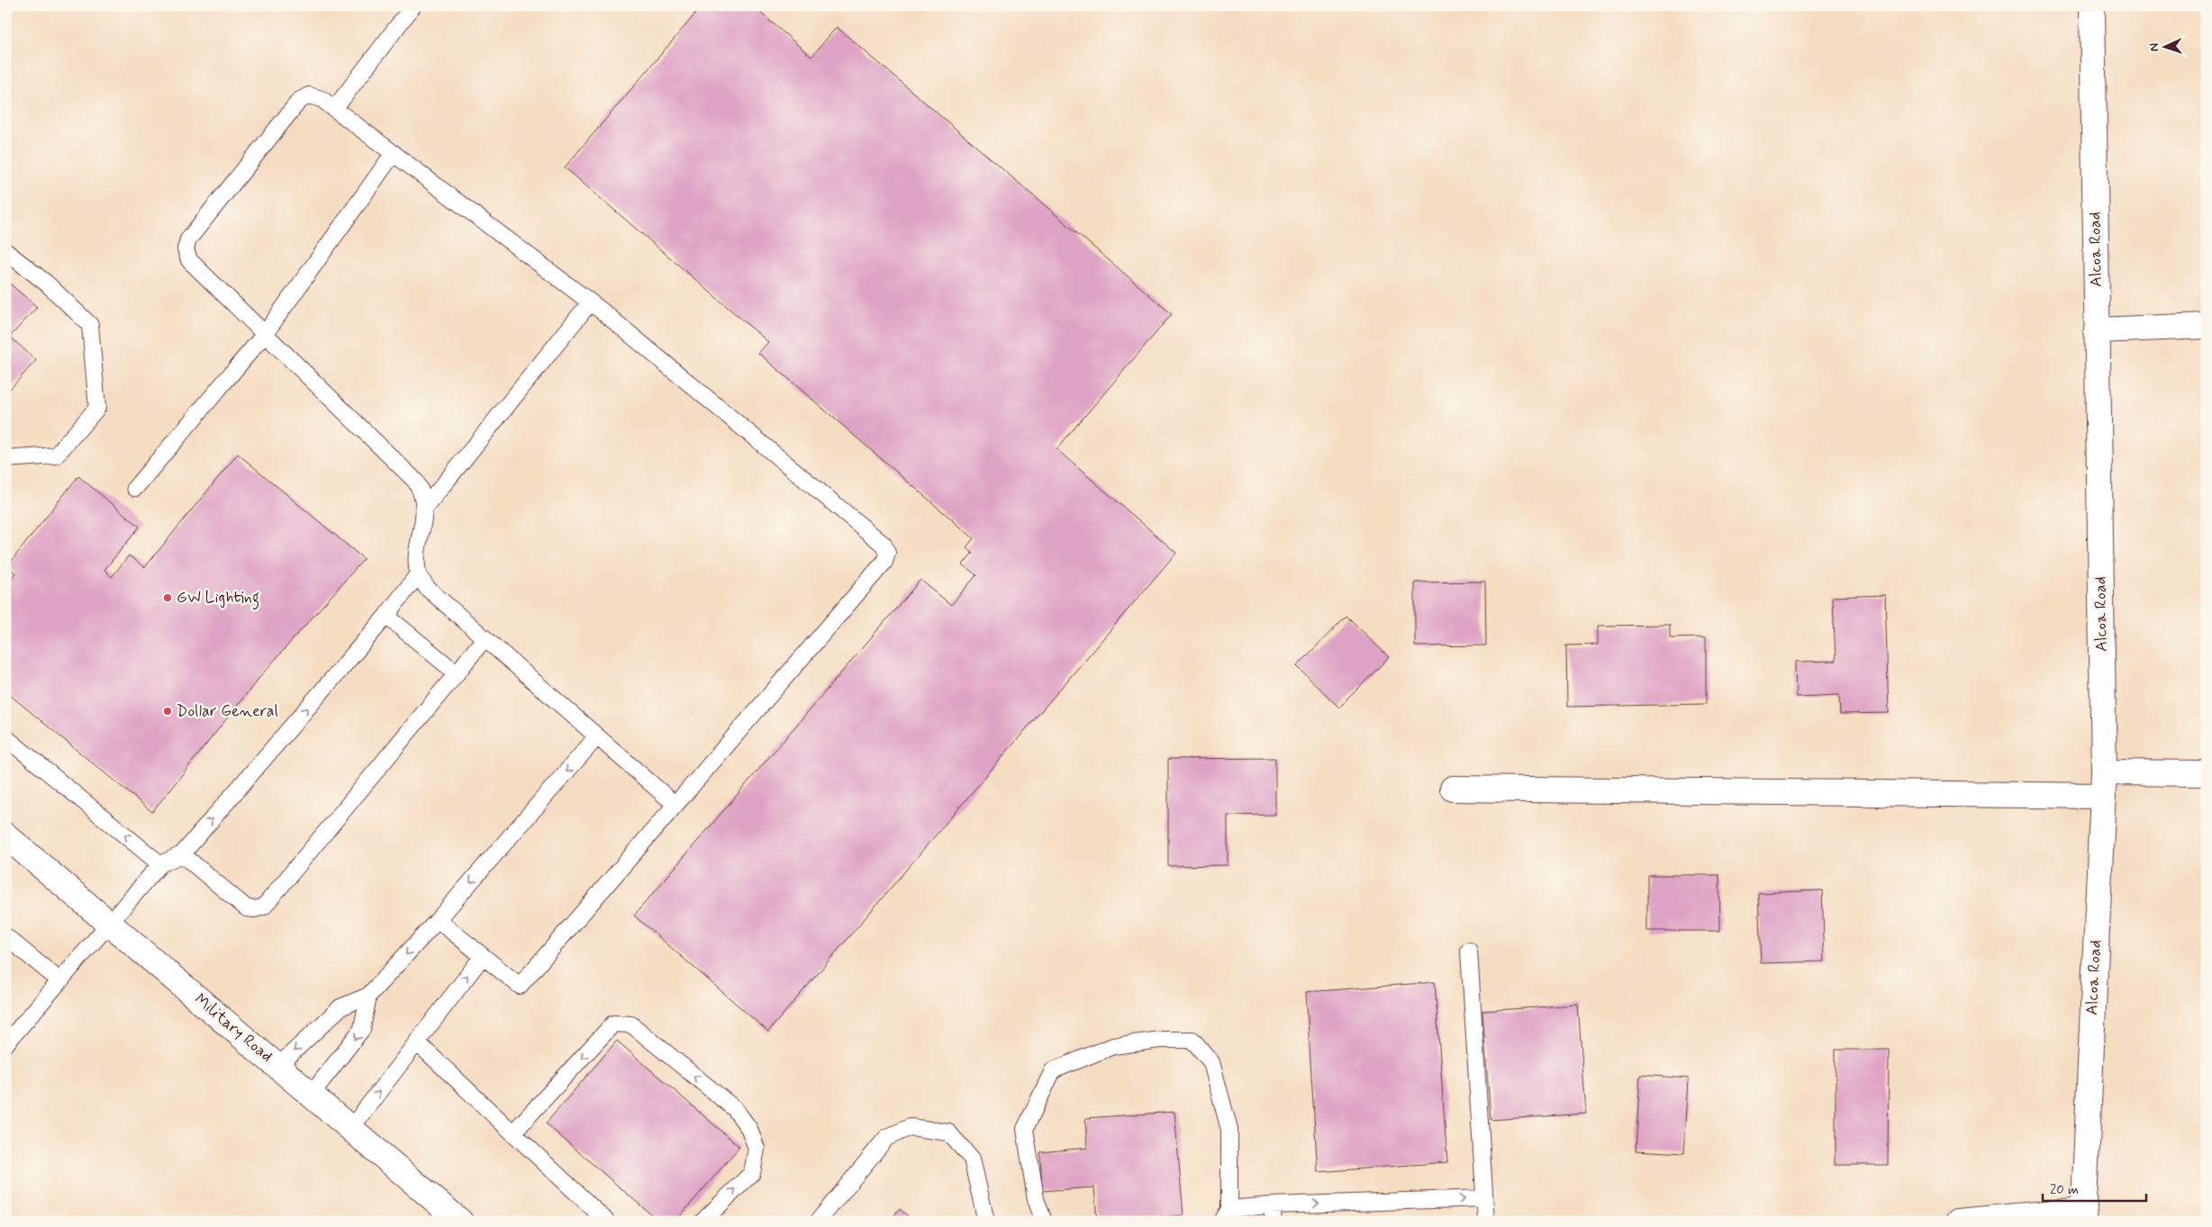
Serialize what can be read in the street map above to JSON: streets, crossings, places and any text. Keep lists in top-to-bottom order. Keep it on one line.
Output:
{"streets":{"main road":["Alcoa Road","Military Road"]},"places":["GW Lighting","Dollar General"],"scale_bar":"20 m","north":"left"}
